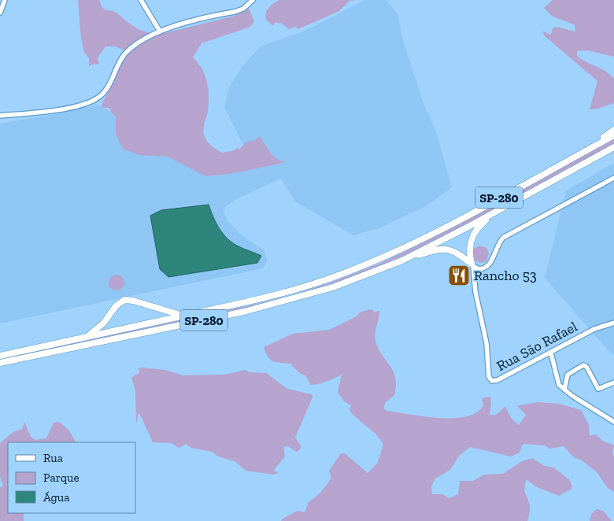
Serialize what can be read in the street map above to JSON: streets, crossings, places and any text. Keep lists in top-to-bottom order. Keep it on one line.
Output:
{"streets":{"highway":["SP-280"],"street":["Rua São Rafael"]},"places":{"restaurant":["Rancho 53"]},"legend":["Rua","Parque","Água"]}
